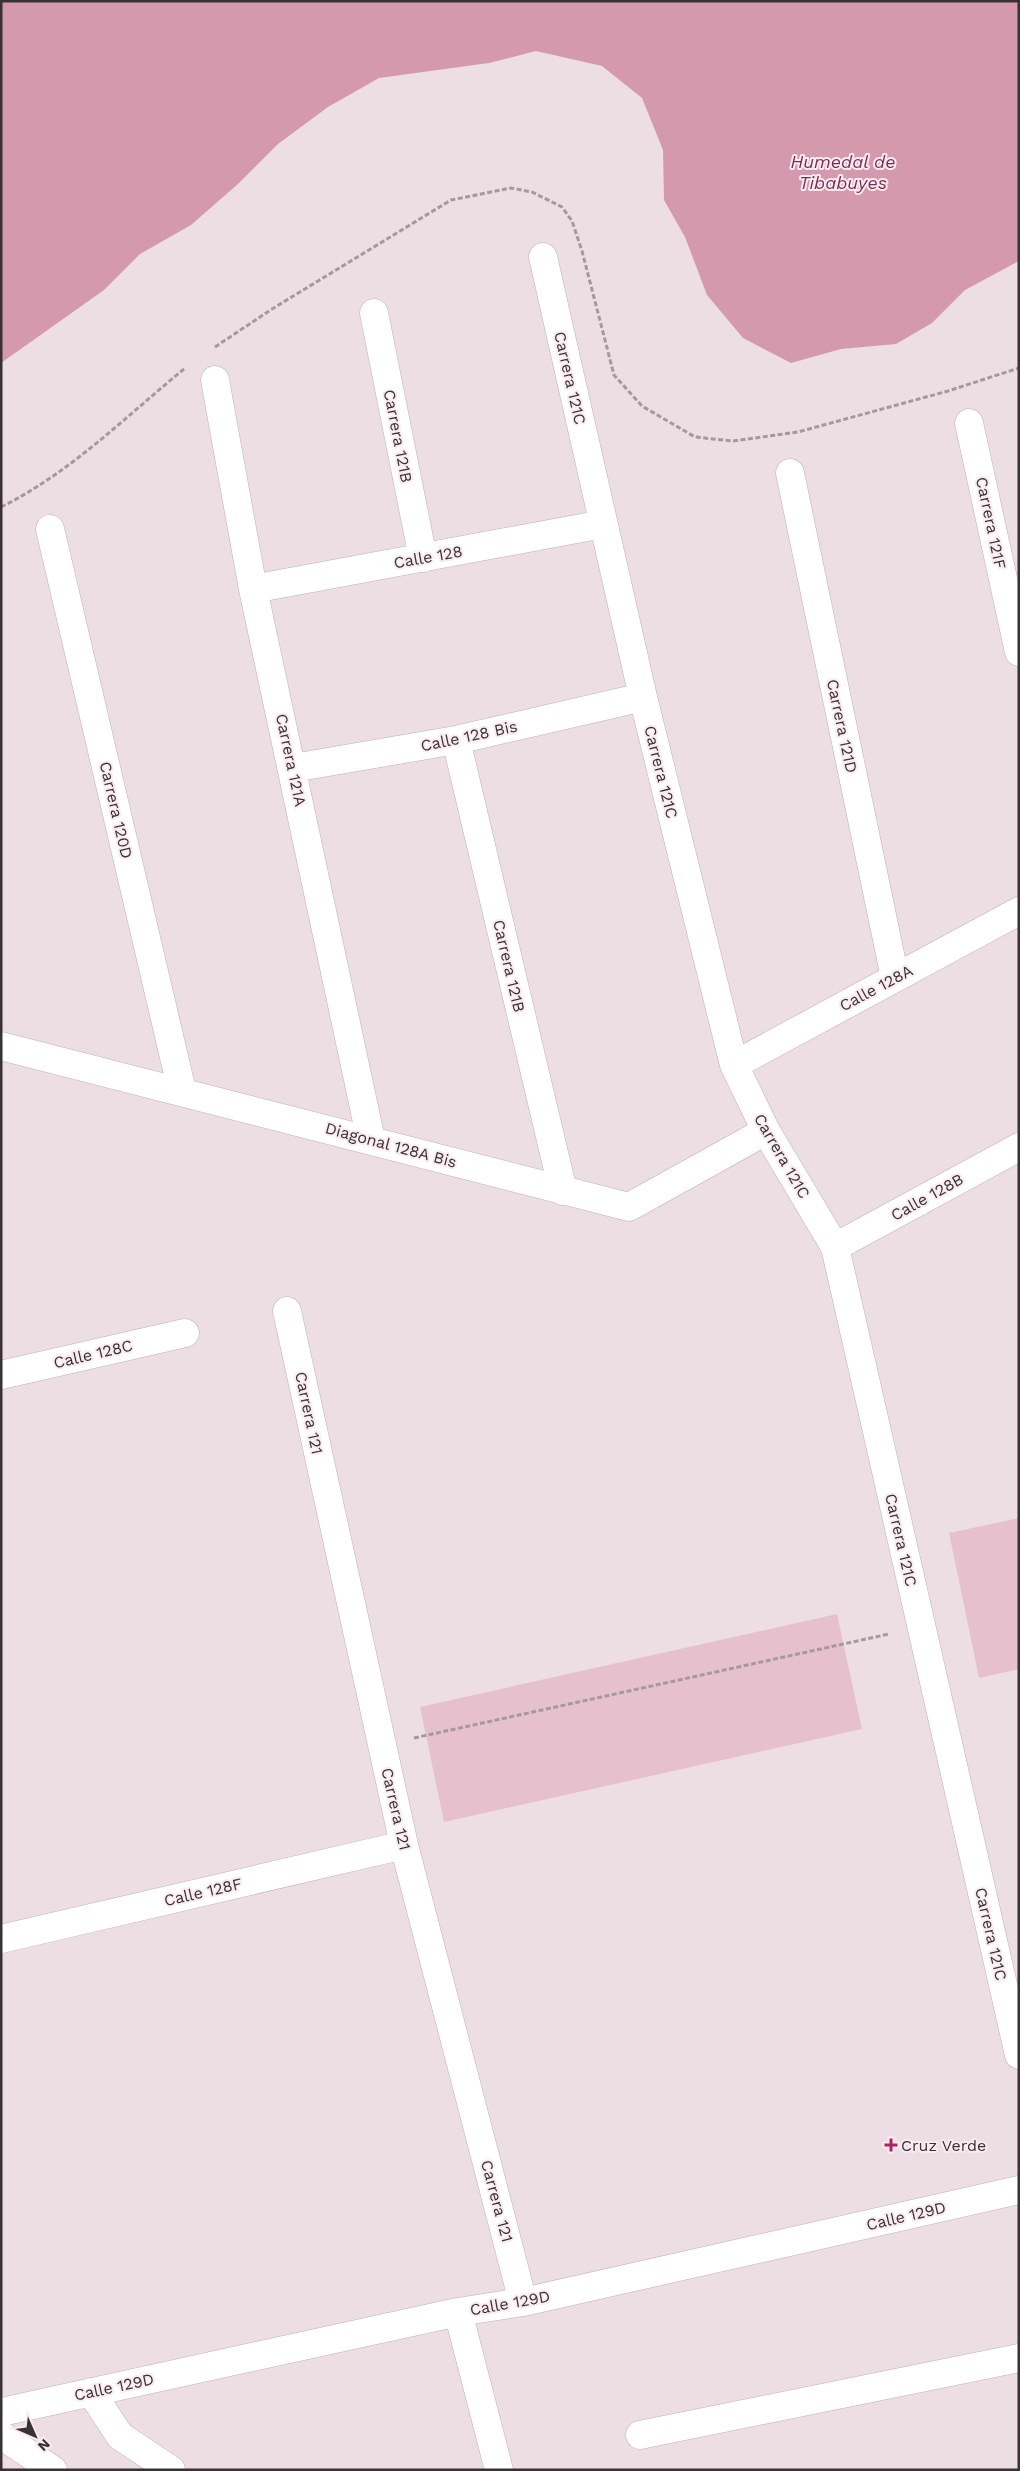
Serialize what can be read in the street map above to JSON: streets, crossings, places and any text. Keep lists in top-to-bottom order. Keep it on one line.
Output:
{"streets":{"street":["Carrera 121C","Carrera 121B","Carrera 121F","Calle 128","Carrera 121D","Calle 128 Bis","Carrera 121A","Carrera 120D","Calle 128A","Diagonal 128A Bis","Calle 128B","Calle 128C","Carrera 121","Calle 128F","Calle 129D"]},"crossings":[["Carrera 121C","Calle 128"],["Carrera 121C","Calle 128 Bis"],["Carrera 121C","Calle 128A"],["Carrera 121C","Diagonal 128A Bis"],["Carrera 121C","Calle 128B"],["Carrera 121B","Calle 128"],["Carrera 121B","Calle 128 Bis"],["Carrera 121B","Diagonal 128A Bis"],["Calle 128","Carrera 121A"],["Carrera 121D","Calle 128A"],["Calle 128 Bis","Carrera 121A"],["Carrera 121A","Diagonal 128A Bis"],["Carrera 120D","Diagonal 128A Bis"],["Carrera 121","Calle 128F"],["Carrera 121","Calle 129D"]],"water":["Humedal de Tibabuyes"],"places":{"health":["Cruz Verde"]},"north":"bottom right"}
